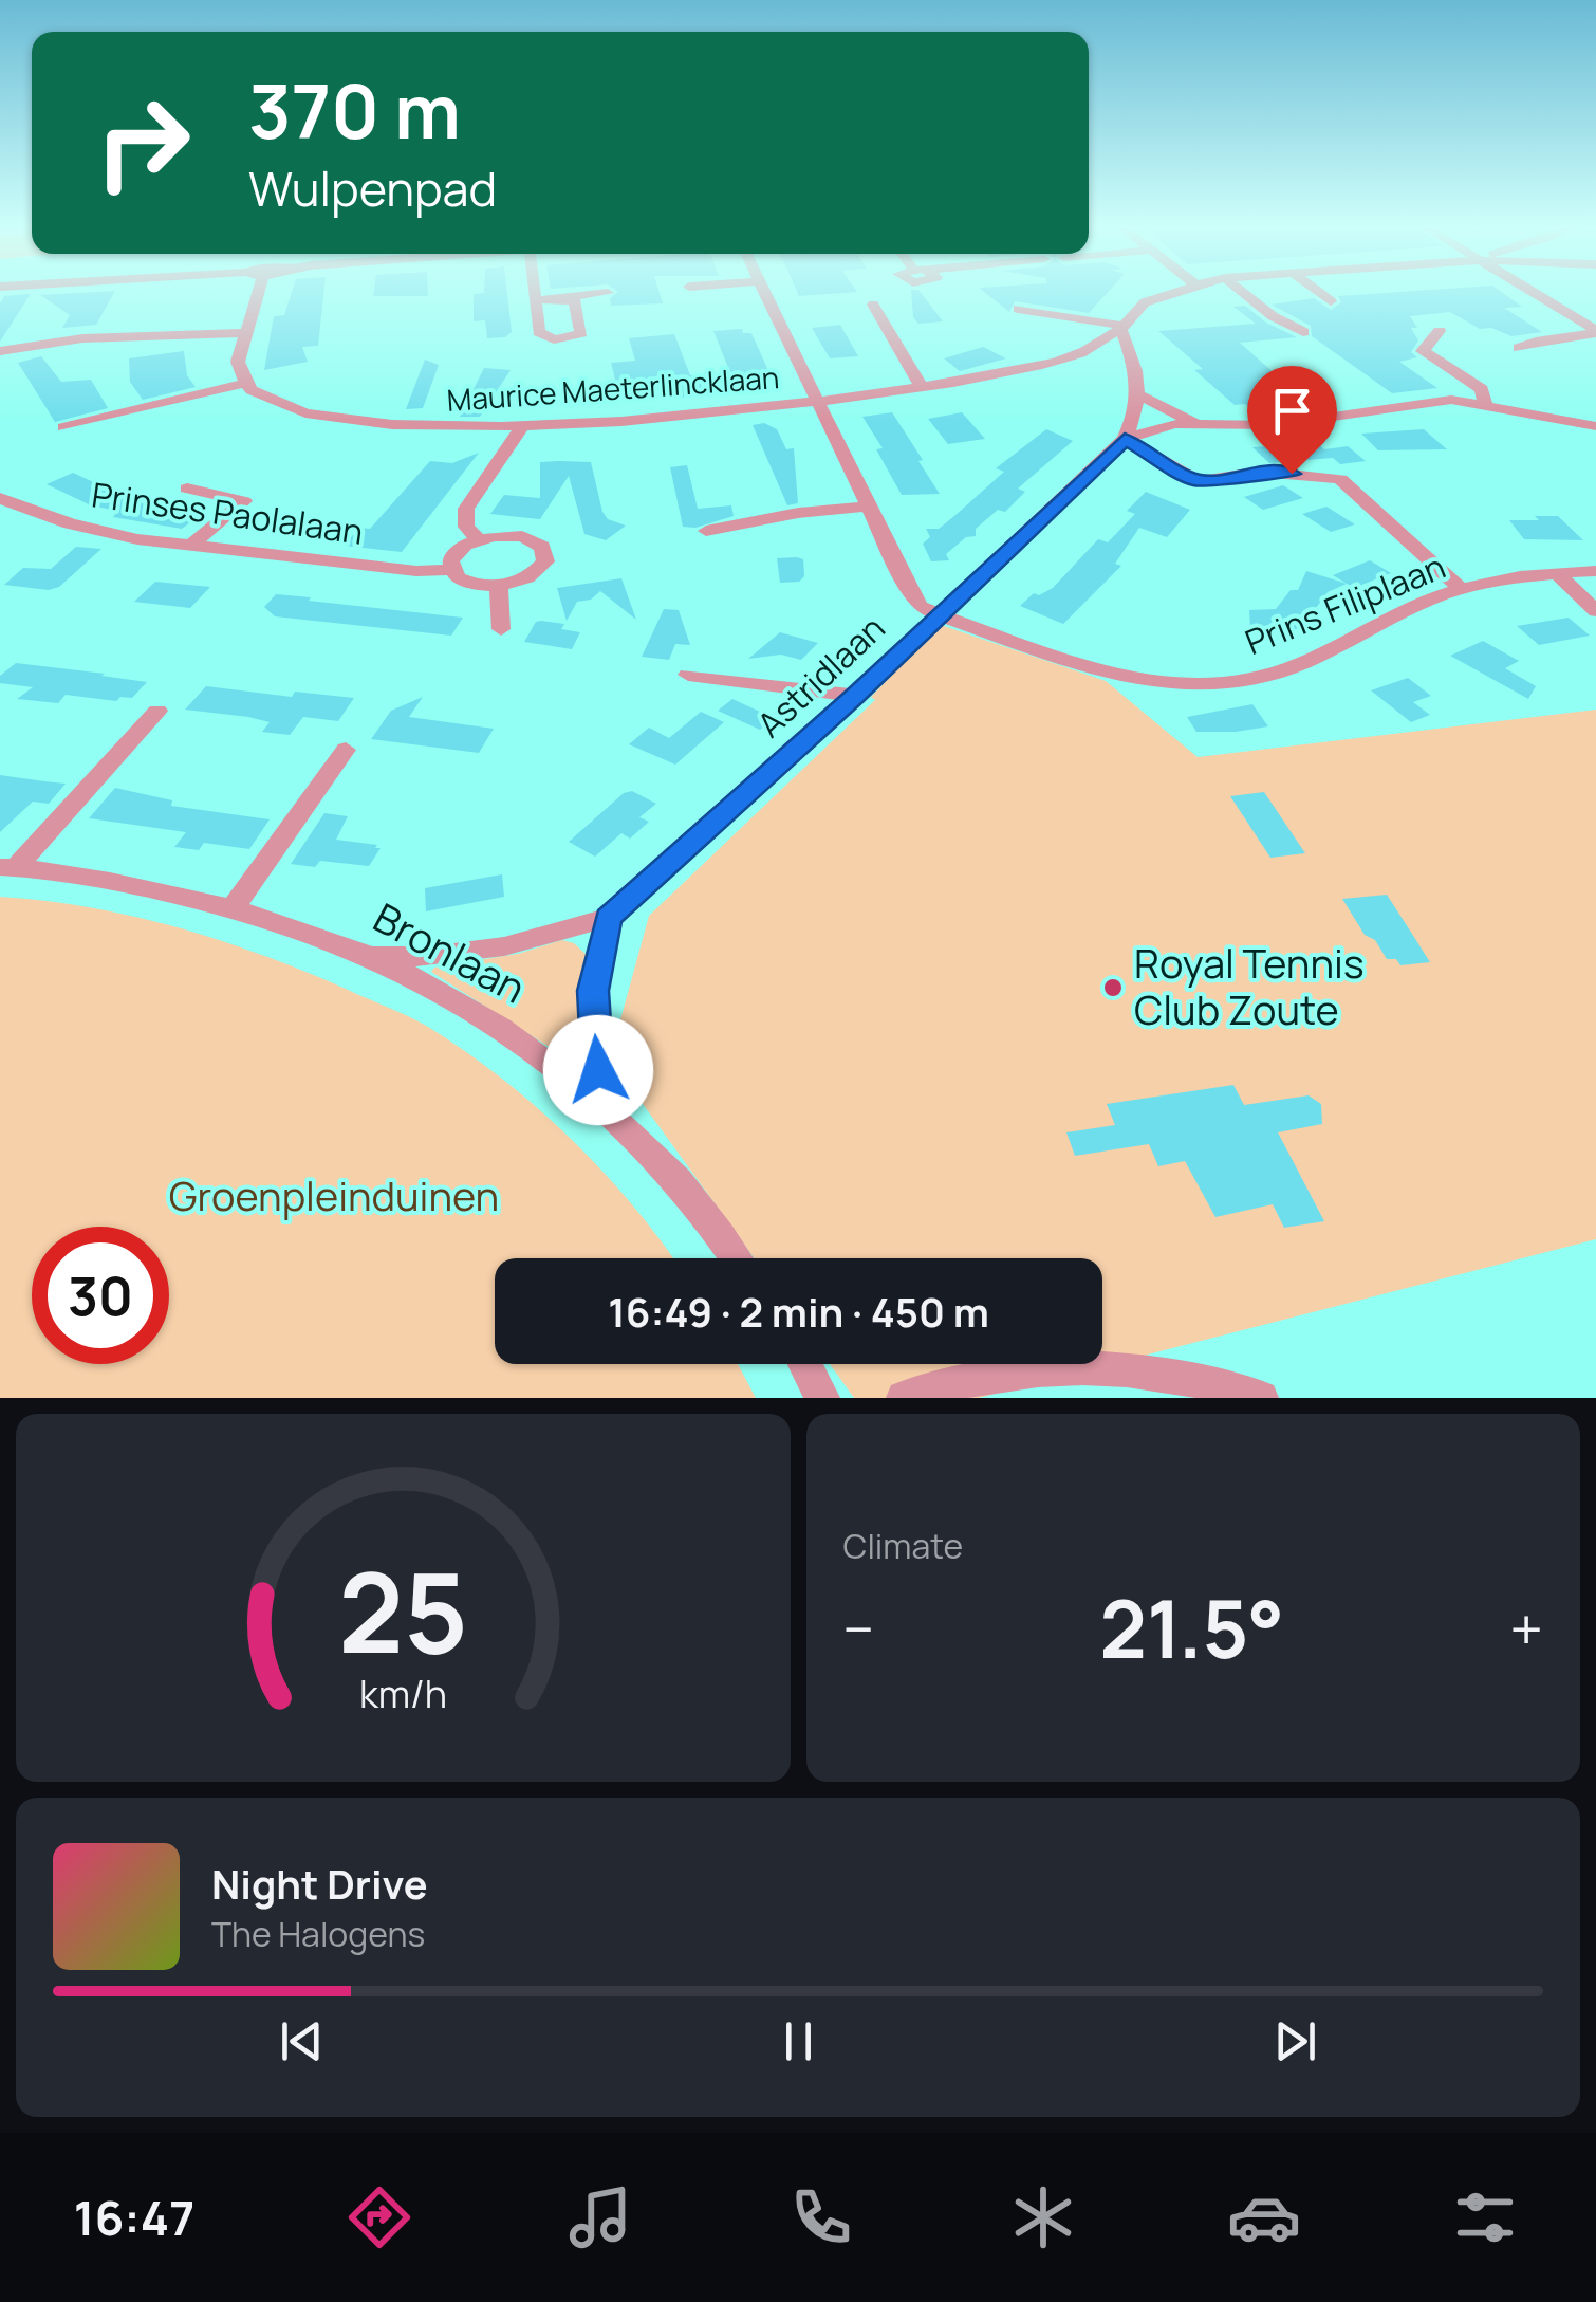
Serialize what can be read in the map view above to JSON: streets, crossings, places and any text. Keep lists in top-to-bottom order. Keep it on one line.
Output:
{"streets":{"street":["Maurice Maeterlincklaan","Prinses Paolalaan","Prins Filiplaan","Astridlaan","Bronlaan"]},"crossings":[["Prins Filiplaan","Astridlaan"],["Astridlaan","Bronlaan"]],"parks":["Groenpleinduinen"],"places":["Royal Tennis Club Zoute"],"page":{"turn":["370 m","Wulpenpad"],"limit":"30","trip":"16:49 · 2 min · 450 m","tile":"Climate","heat":["−","21.5°","+"],"song":["Night Drive","The Halogens"],"tabs":"16:47","gauge":["25","km/h"]}}
